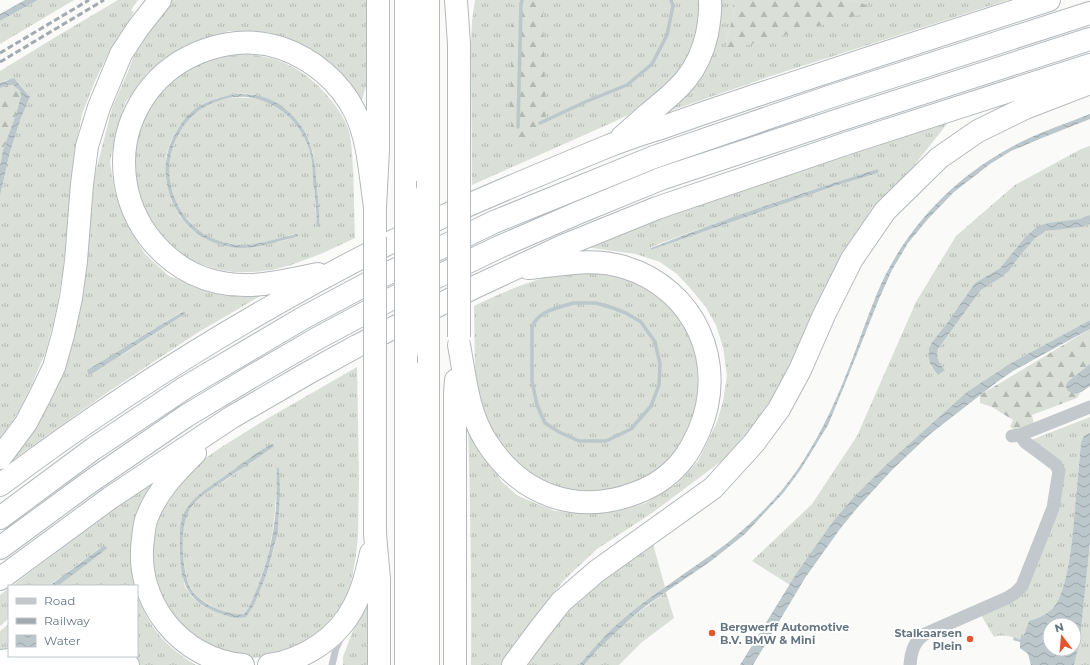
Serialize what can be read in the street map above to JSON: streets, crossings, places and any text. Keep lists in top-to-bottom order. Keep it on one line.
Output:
{"places":["Bergwerff Automotive B.V. BMW & Mini","Stalkaarsen Plein"],"legend":["Road","Railway","Water"],"north":"top"}
